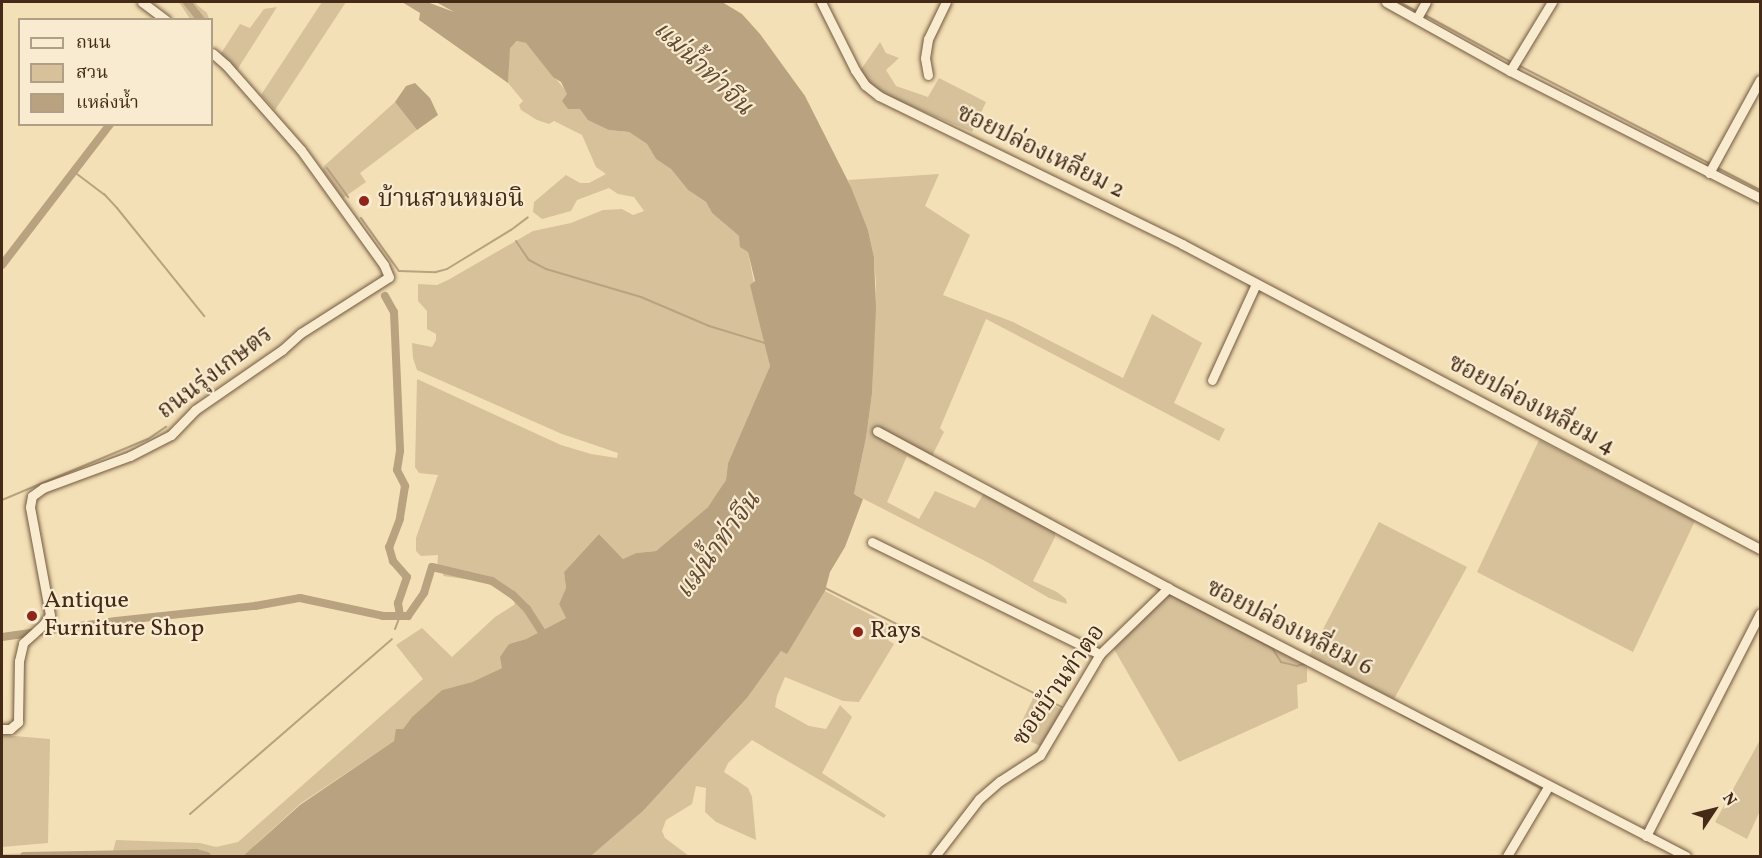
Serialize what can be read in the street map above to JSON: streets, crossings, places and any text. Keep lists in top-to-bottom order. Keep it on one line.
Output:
{"streets":{"street":["ซอยปล่องเหลี่ยม 2","ถนนรุ่งเกษตร","ซอยปล่องเหลี่ยม 4","ซอยปล่องเหลี่ยม 6","ซอยบ้านท่าตอ"]},"crossings":[["ซอยปล่องเหลี่ยม 2","ซอยปล่องเหลี่ยม 4"],["ซอยปล่องเหลี่ยม 6","ซอยบ้านท่าตอ"]],"water":["แม่น้ำท่าจีน"],"places":["บ้านสวนหมอนิ","Antique Furniture Shop","Rays"],"legend":["ถนน","สวน","แหล่งน้ำ"],"north":"top right"}
